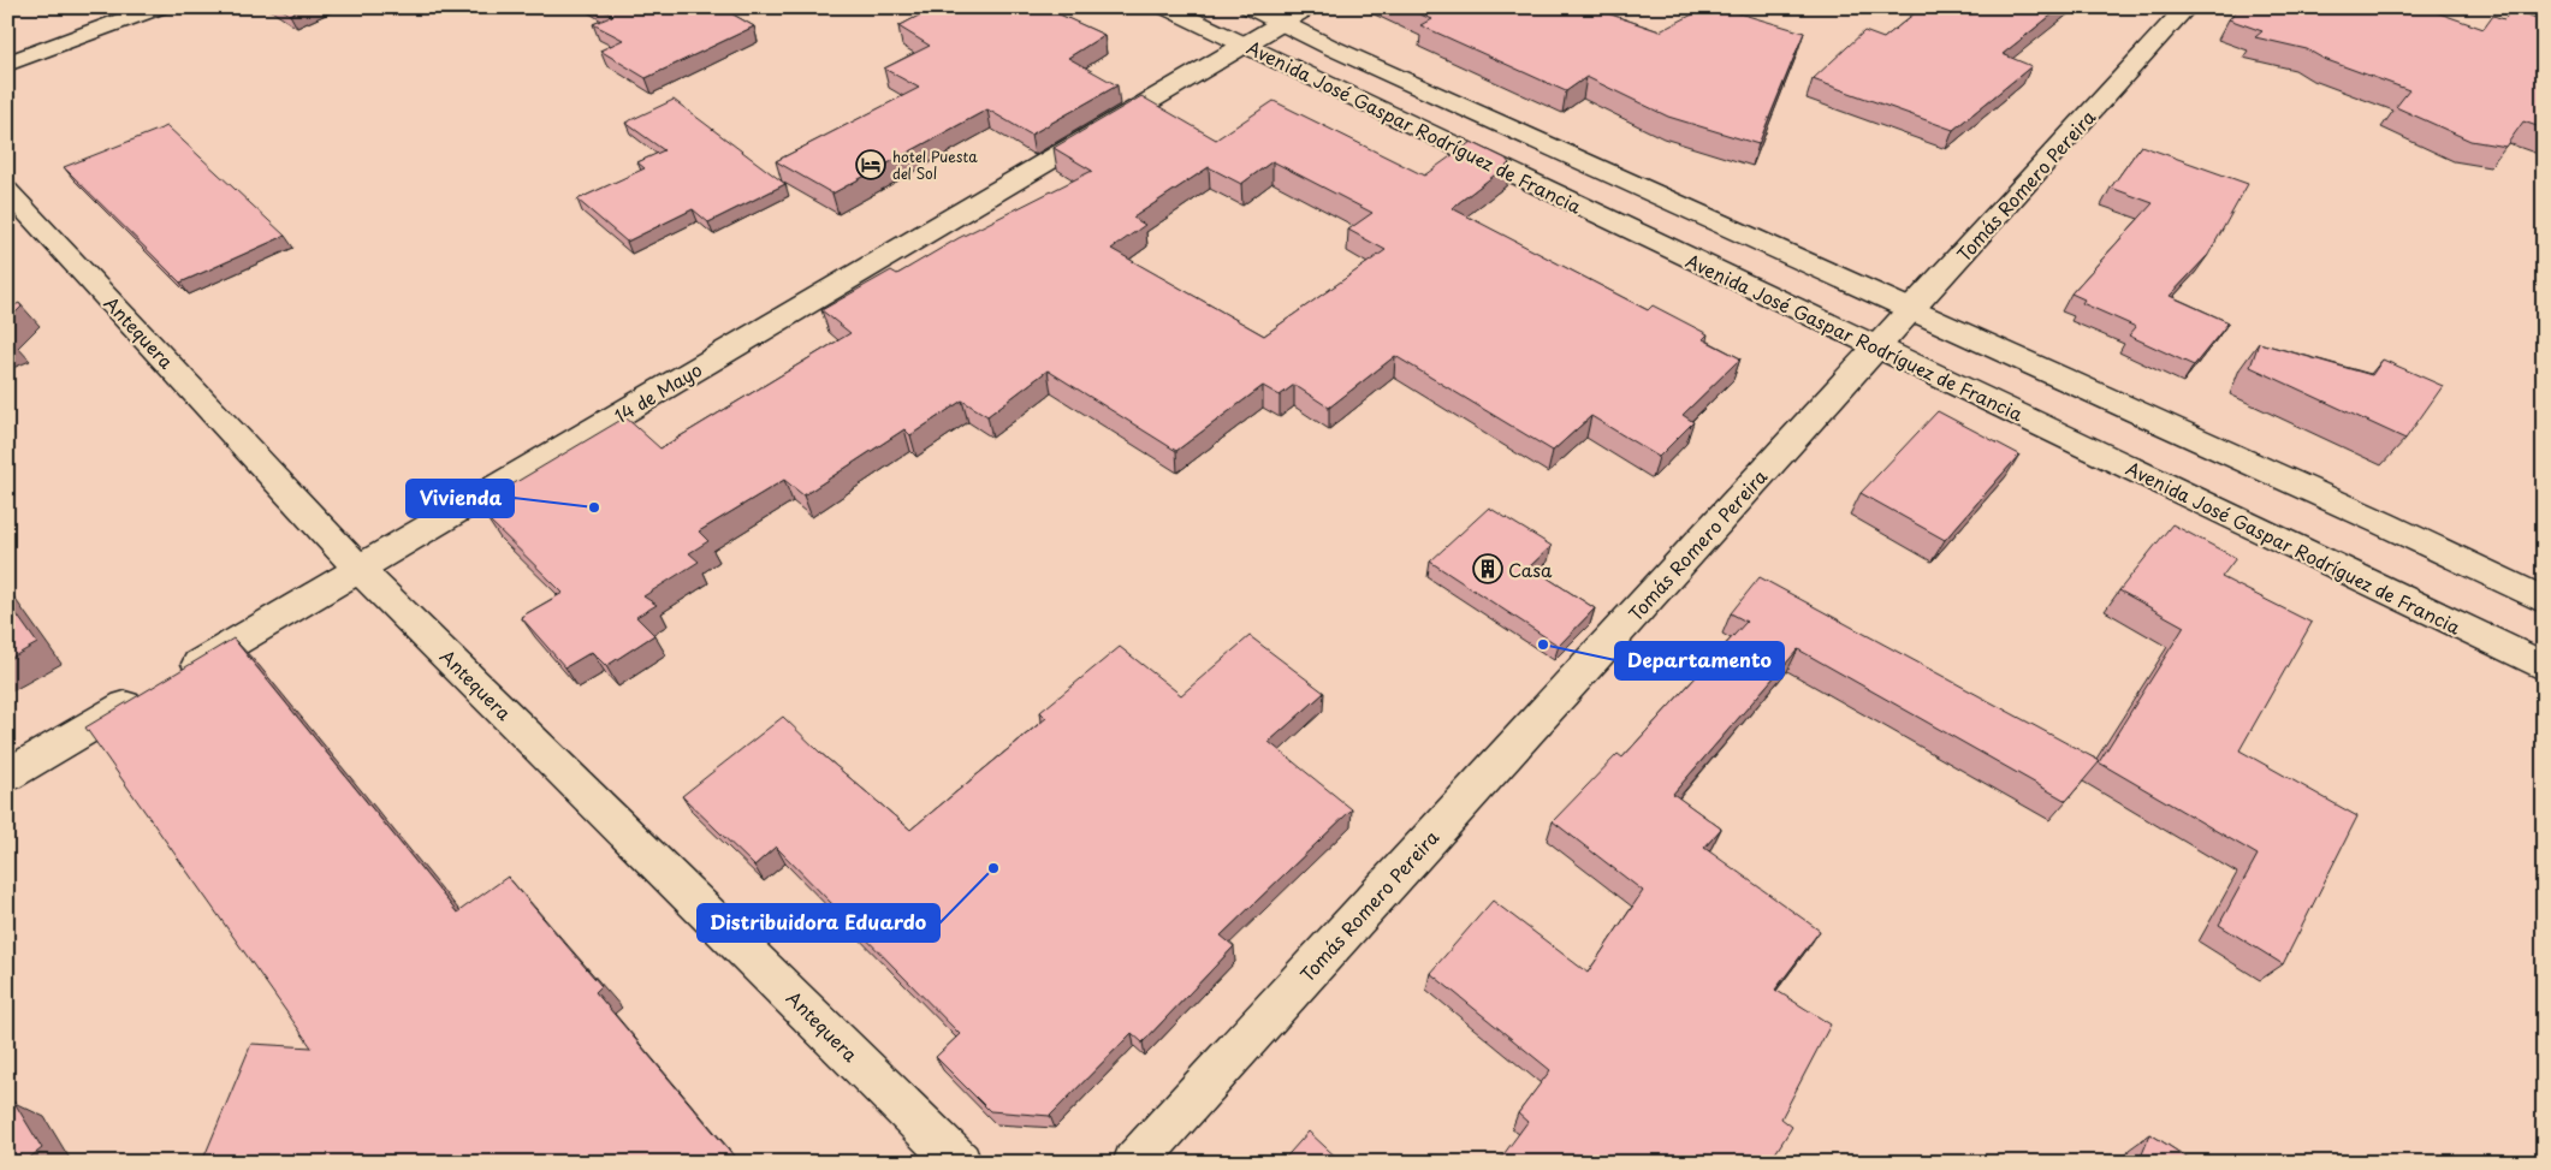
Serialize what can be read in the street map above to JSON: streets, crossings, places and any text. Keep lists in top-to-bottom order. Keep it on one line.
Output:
{"streets":{"street":["Avenida José Gaspar Rodríguez de Francia","Tomás Romero Pereira","Antequera","14 de Mayo"]},"crossings":[["Avenida José Gaspar Rodríguez de Francia","Tomás Romero Pereira"],["Avenida José Gaspar Rodríguez de Francia","14 de Mayo"],["Antequera","14 de Mayo"]],"places":{"hotel":["hotel Puesta del Sol"],"other":["Vivienda","Departamento","Distribuidora Eduardo"],"building":["Casa"]}}
